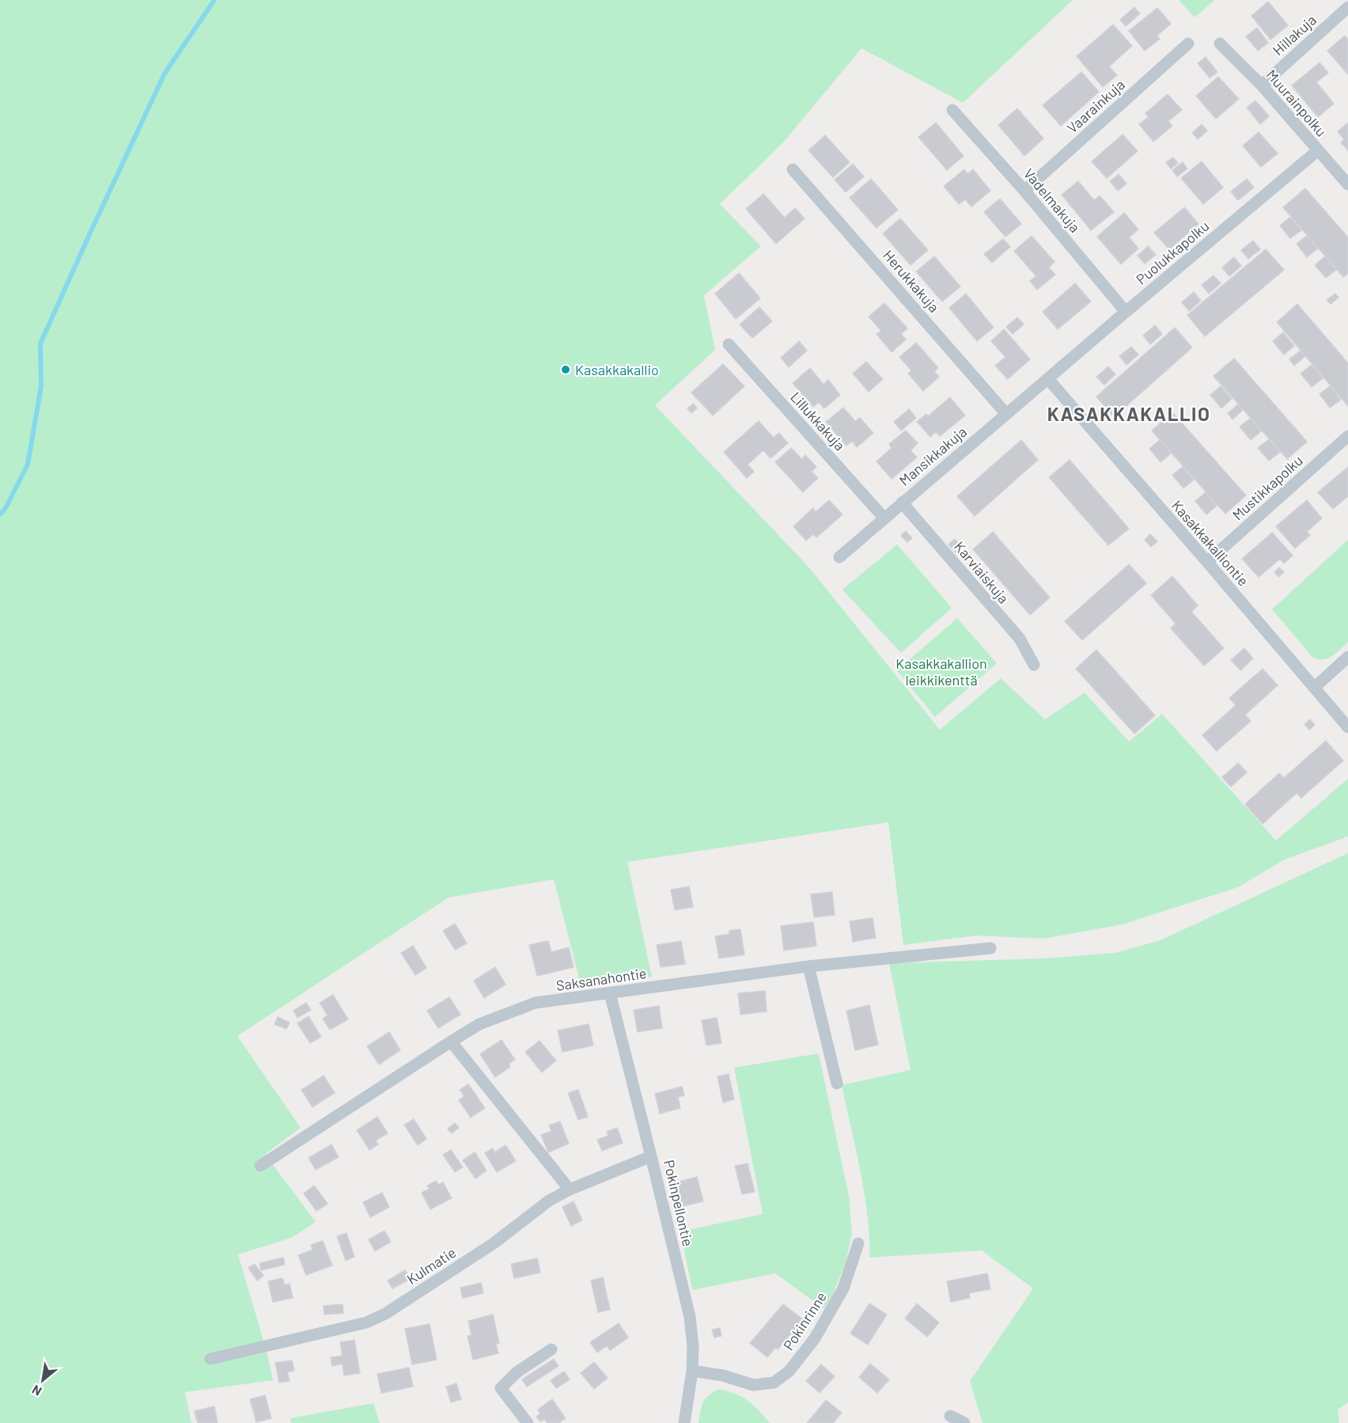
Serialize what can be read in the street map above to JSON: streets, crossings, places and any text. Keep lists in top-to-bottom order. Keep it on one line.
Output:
{"streets":{"street":["Hillakuja","Muurainpolku","Vaarainkuja","Vadelmakuja","Puolukkapolku","Herukkakuja","Lillukkakuja","Mansikkakuja","Mustikkapolku","Kasakkakalliontie","Karviaiskuja","Saksanahontie","Pokinpellontie","Kulmatie","Pokinrinne"]},"crossings":[["Hillakuja","Muurainpolku"],["Muurainpolku","Puolukkapolku"],["Vaarainkuja","Vadelmakuja"],["Vadelmakuja","Puolukkapolku"],["Puolukkapolku","Mansikkakuja"],["Puolukkapolku","Kasakkakalliontie"],["Herukkakuja","Mansikkakuja"],["Lillukkakuja","Mansikkakuja"],["Mansikkakuja","Kasakkakalliontie"],["Mansikkakuja","Karviaiskuja"],["Mustikkapolku","Kasakkakalliontie"],["Saksanahontie","Pokinpellontie"],["Pokinpellontie","Kulmatie"],["Pokinpellontie","Pokinrinne"]],"districts":["KASAKKAKALLIO"],"parks":["Kasakkakallion leikkikenttä"],"places":["Kasakkakallio"],"north":"bottom left"}
